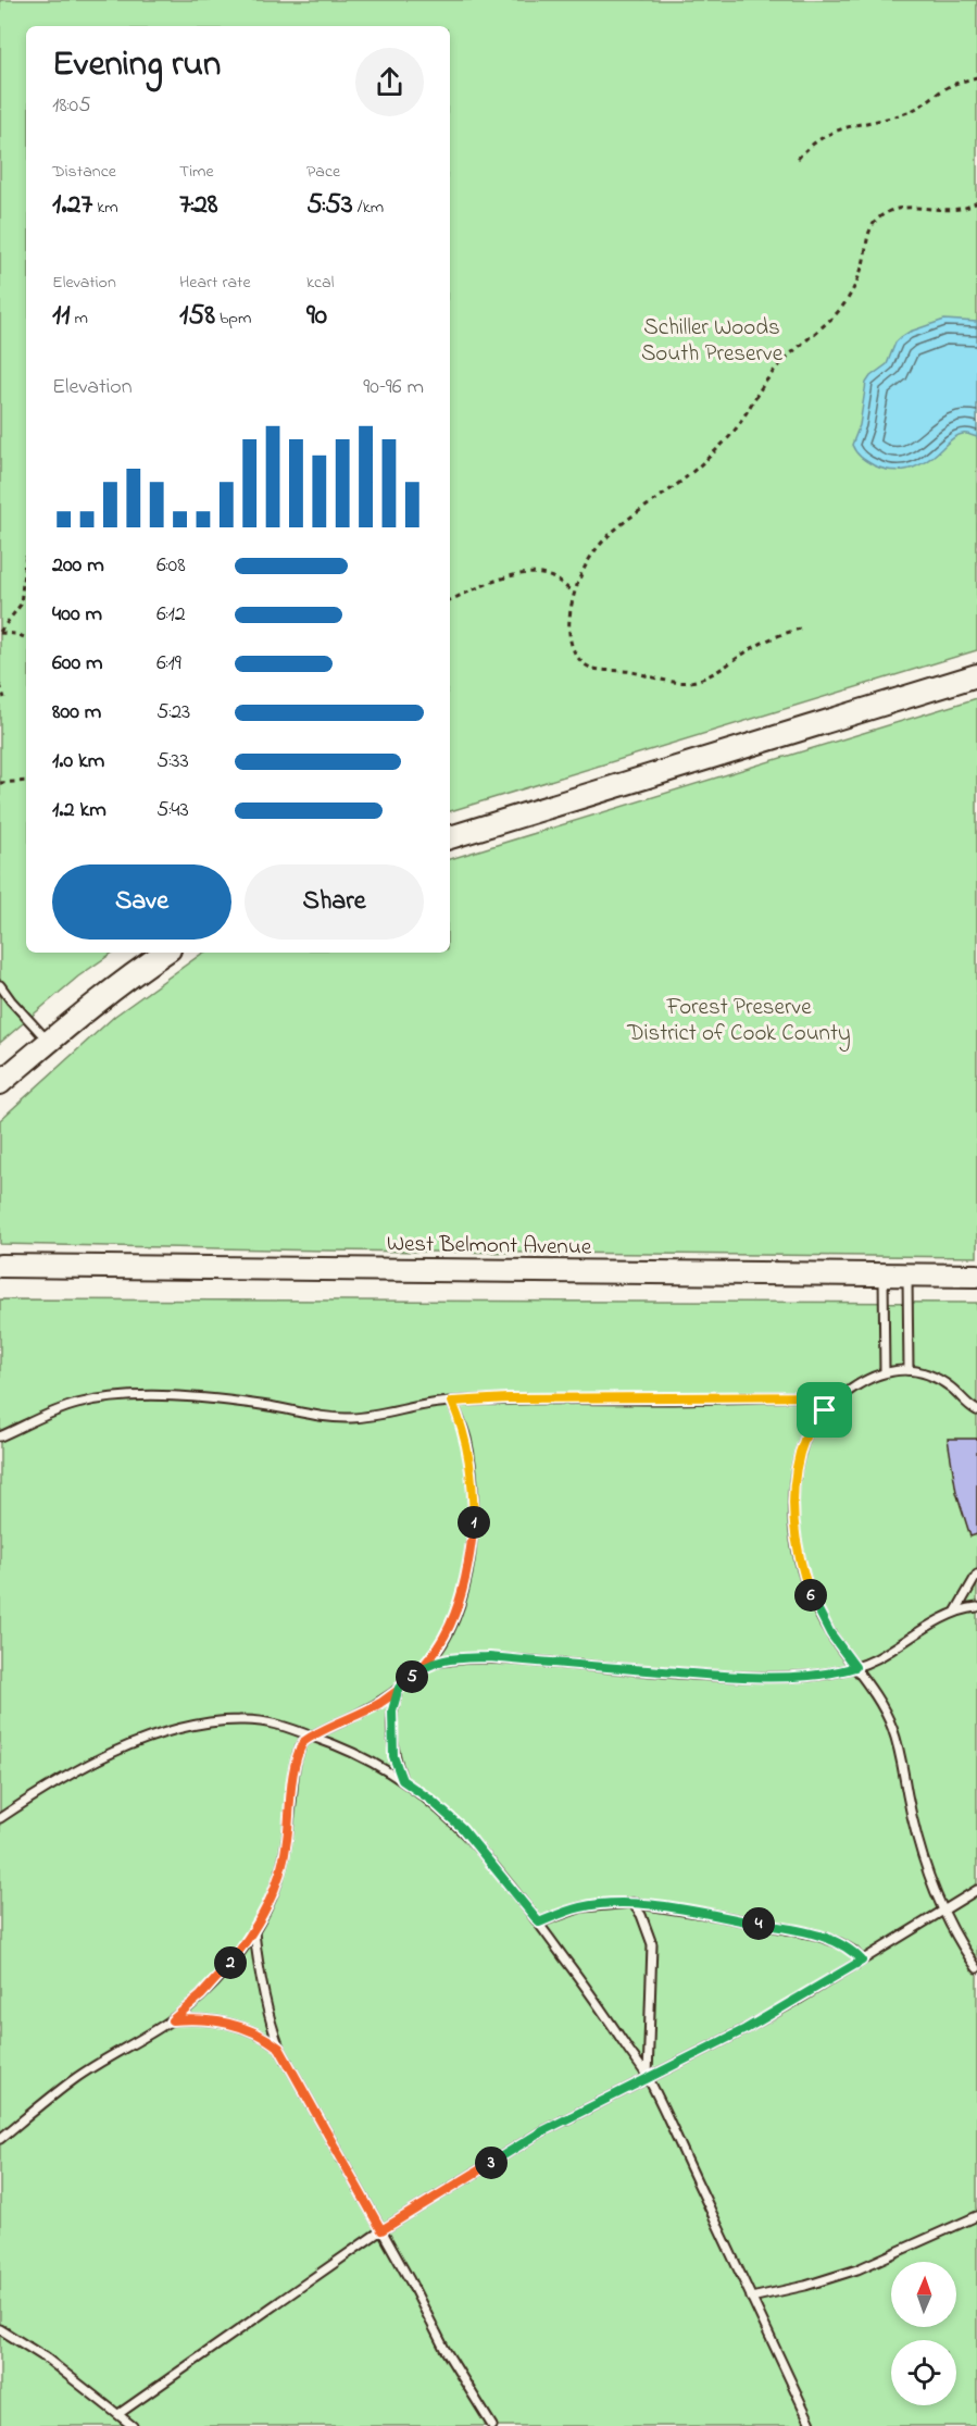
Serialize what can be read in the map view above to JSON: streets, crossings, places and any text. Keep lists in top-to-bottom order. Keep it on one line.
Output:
{"streets":{"main road":["West Belmont Avenue"]},"parks":["Schiller Woods South Preserve","Forest Preserve District of Cook County"],"north":"top","page":{"heading":["Evening run","18:05"],"stats":[["Distance","1.27 km"],["Time","7:28"],["Pace","5:53 /km"],["Elevation","11 m"],["Heart rate","158 bpm"],["kcal","90"]],"chart":["Elevation","90–96 m"],"list":[{"name":"200 m","note":"6:08"},{"name":"400 m","note":"6:12"},{"name":"600 m","note":"6:19"},{"name":"800 m","note":"5:23"},{"name":"1.0 km","note":"5:33"},{"name":"1.2 km","note":"5:43"}],"buttons":["Save","Share"],"pins":["1","6","5","4","2","3"]}}
